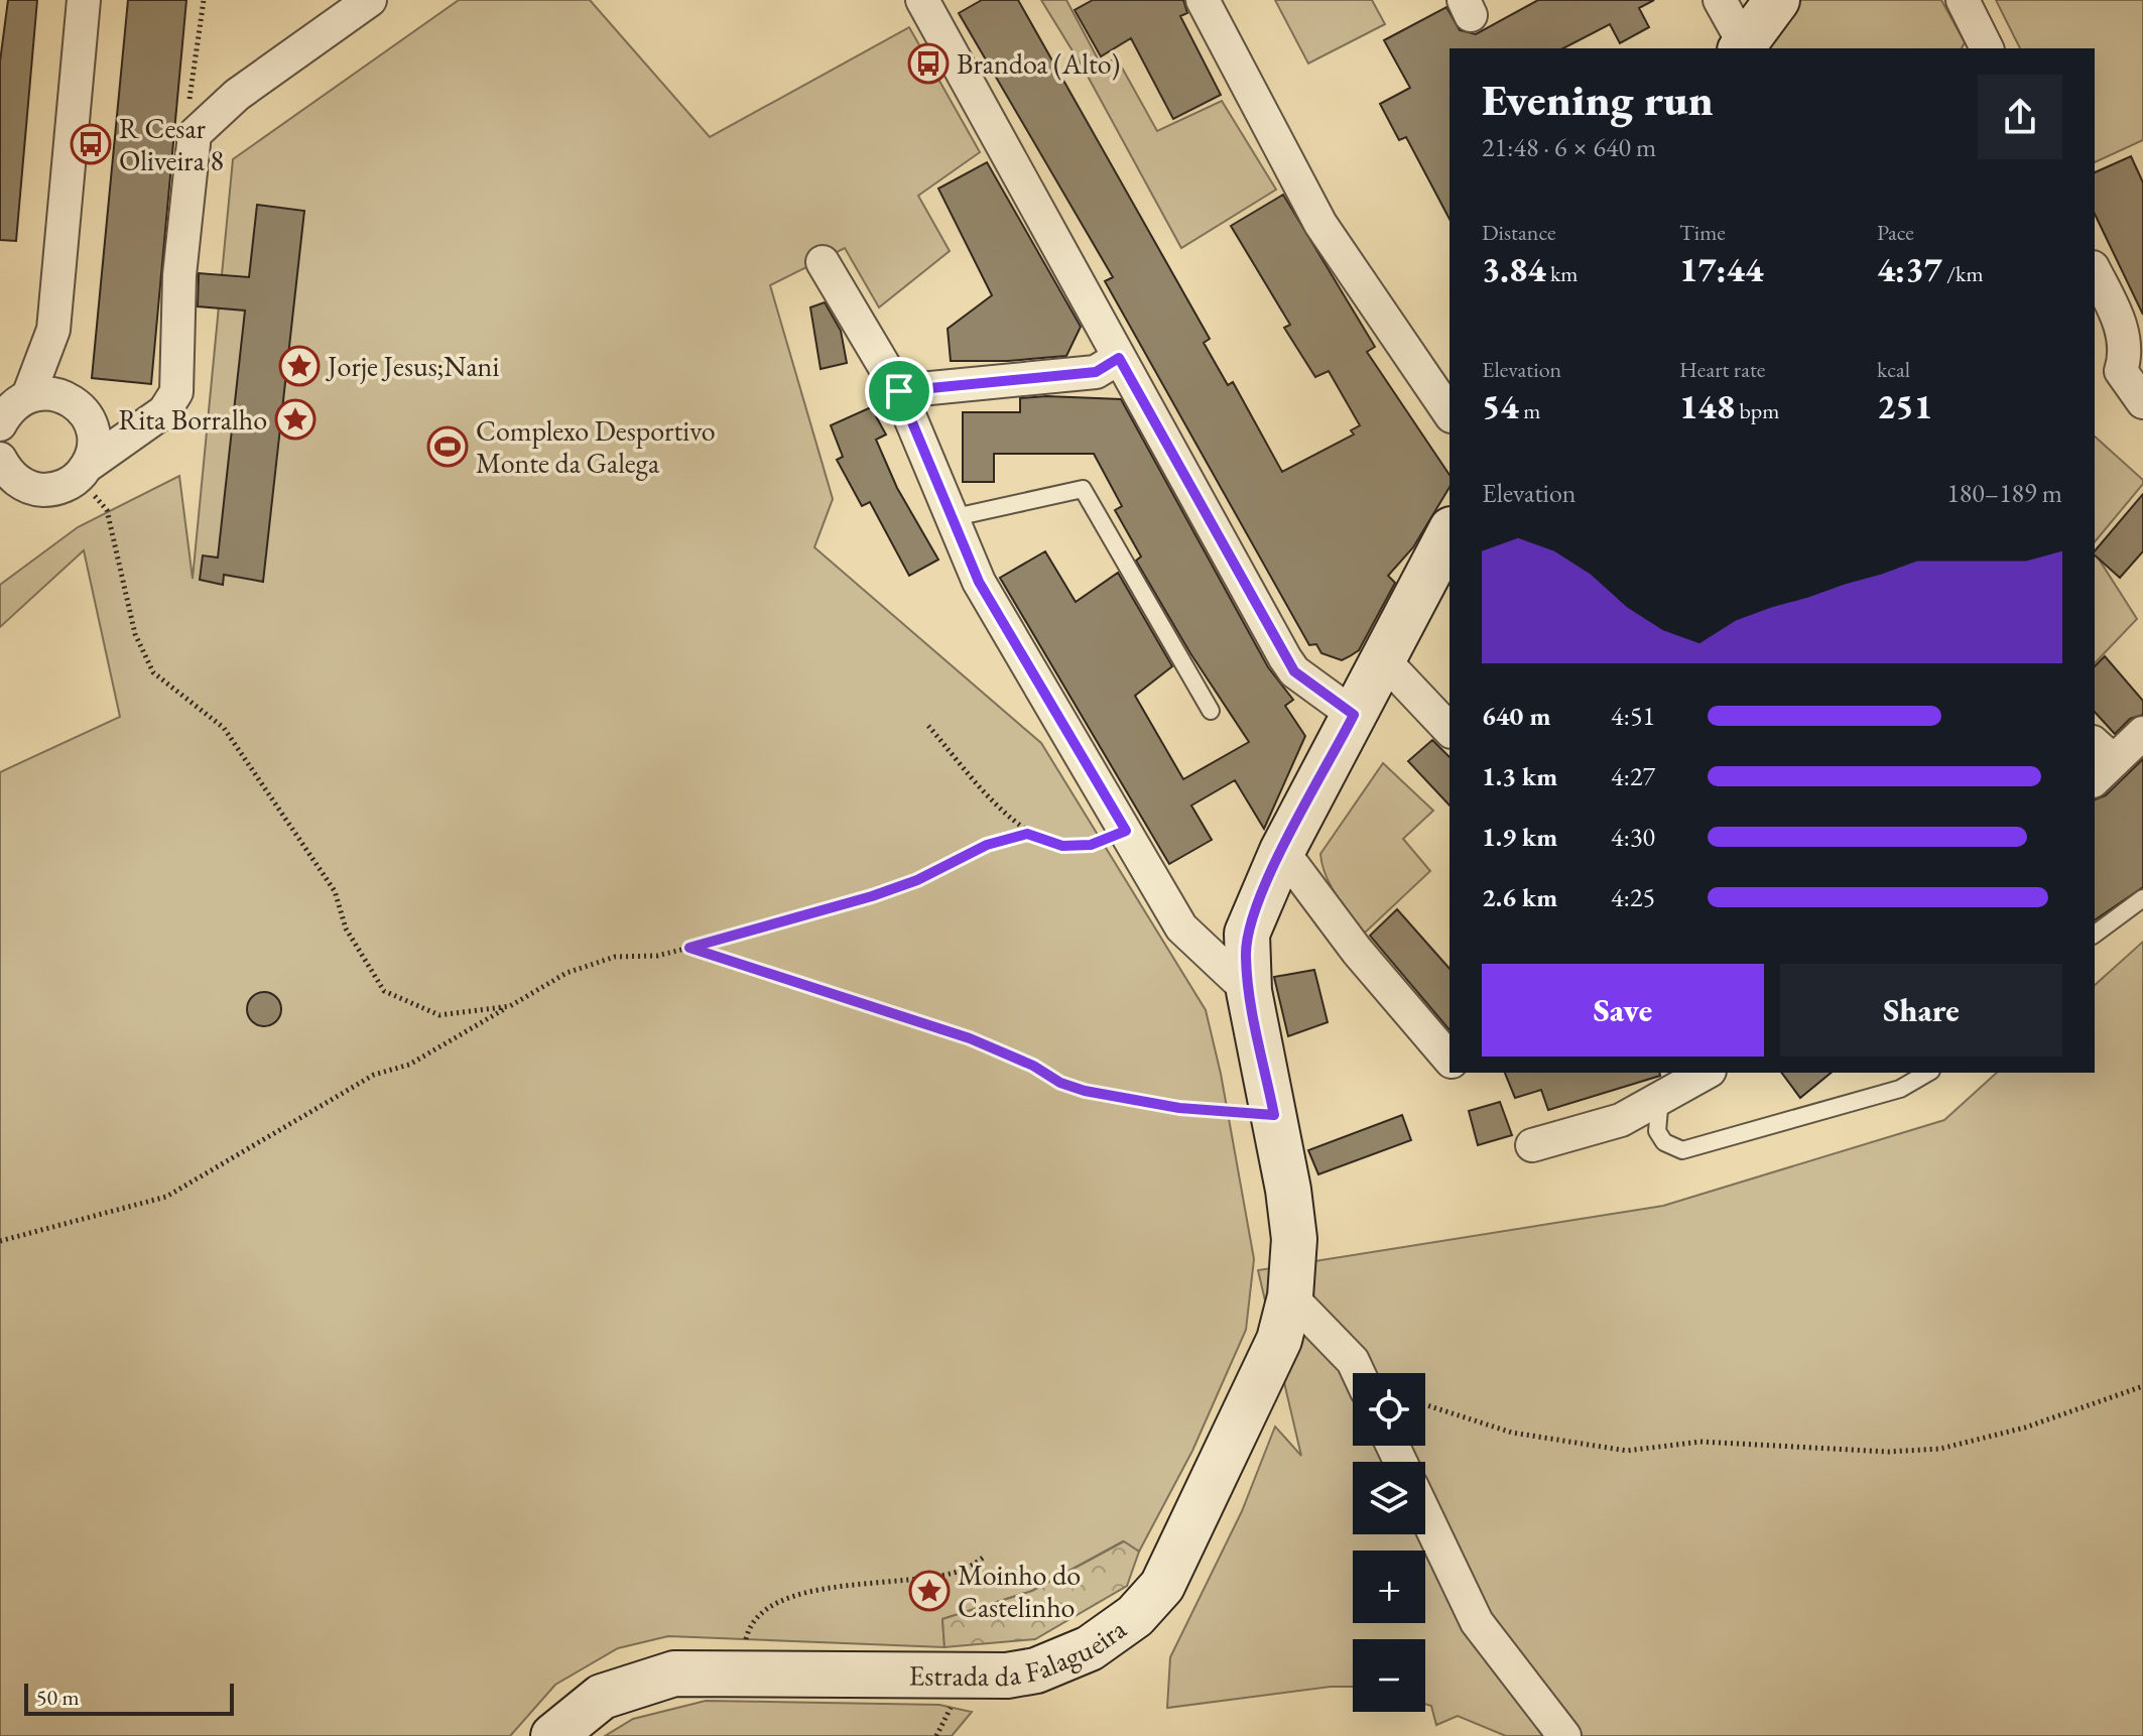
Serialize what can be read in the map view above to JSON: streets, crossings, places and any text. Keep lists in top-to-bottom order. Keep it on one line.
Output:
{"streets":{"street":["Estrada da Falagueira"]},"places":{"bus stop":["Brandoa (Alto)","R Cesar Oliveira 8"],"place":["Jorje Jesus;Nani","Rita Borralho","Moinho do Castelinho"],"sports":["Complexo Desportivo Monte da Galega"]},"scale_bar":"50 m","page":{"heading":["Evening run","21:48 · 6 × 640 m"],"stats":[["Distance","3.84 km"],["Time","17:44"],["Pace","4:37 /km"],["Elevation","54 m"],["Heart rate","148 bpm"],["kcal","251"]],"chart":["Elevation","180–189 m"],"list":[{"name":"640 m","note":"4:51"},{"name":"1.3 km","note":"4:27"},{"name":"1.9 km","note":"4:30"},{"name":"2.6 km","note":"4:25"}],"buttons":["Save","Share"],"map_buttons":["+","−"],"scale":"50 m"}}
